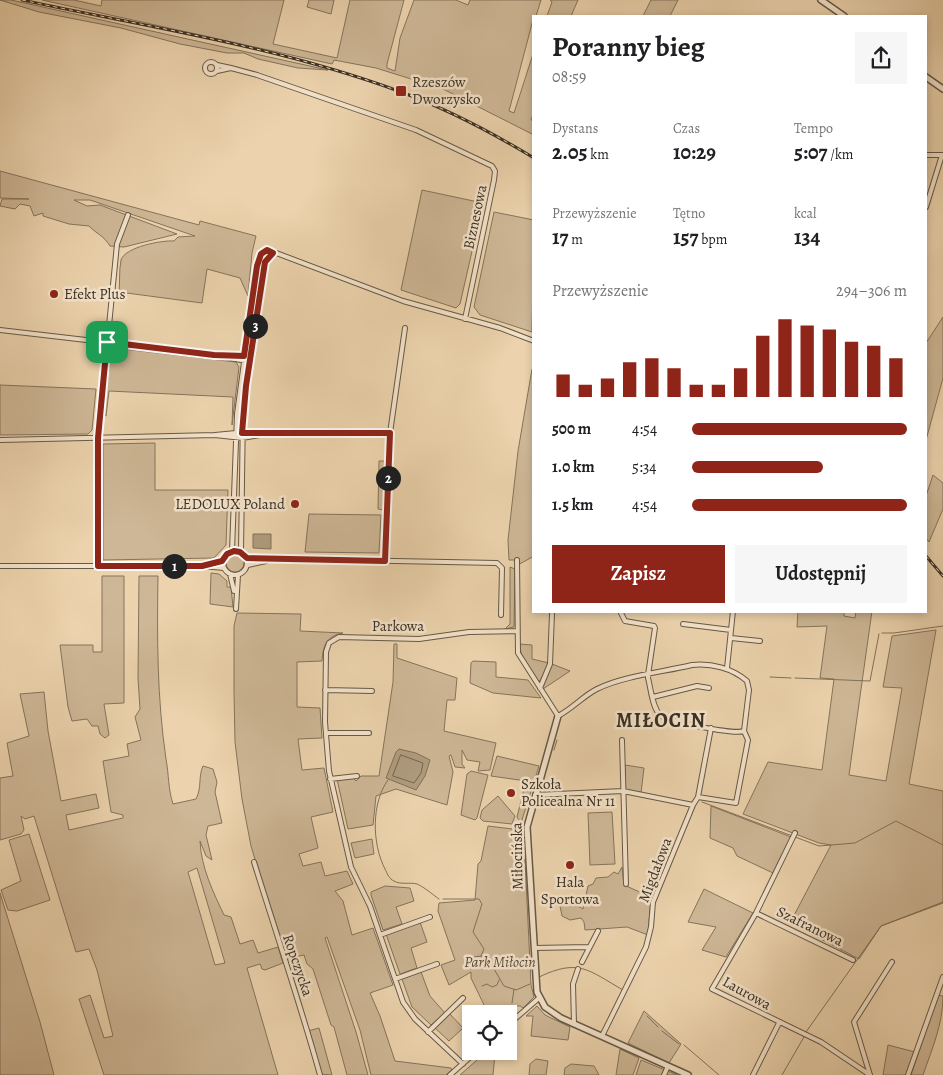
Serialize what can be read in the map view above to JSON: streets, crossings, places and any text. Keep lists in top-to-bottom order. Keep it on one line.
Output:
{"streets":{"street":["Biznesowa","Parkowa","Miłocińska","Migdałowa","Szafranowa","Ropczycka","Laurowa"]},"crossings":[["Szafranowa","Laurowa"]],"districts":["MIŁOCIN"],"parks":["Park Miłocin"],"places":{"transit":["Rzeszów Dworzysko"],"other":["Efekt Plus","LEDOLUX Poland","Szkoła Policealna Nr 11","Hala Sportowa"]},"page":{"heading":["Poranny bieg","08:59"],"stats":[["Dystans","2.05 km"],["Czas","10:29"],["Tempo","5:07 /km"],["Przewyższenie","17 m"],["Tętno","157 bpm"],["kcal","134"]],"chart":["Przewyższenie","294–306 m"],"pins":["3","2","1"],"list":[{"name":"500 m","note":"4:54"},{"name":"1.0 km","note":"5:34"},{"name":"1.5 km","note":"4:54"}],"buttons":["Zapisz","Udostępnij"]}}
